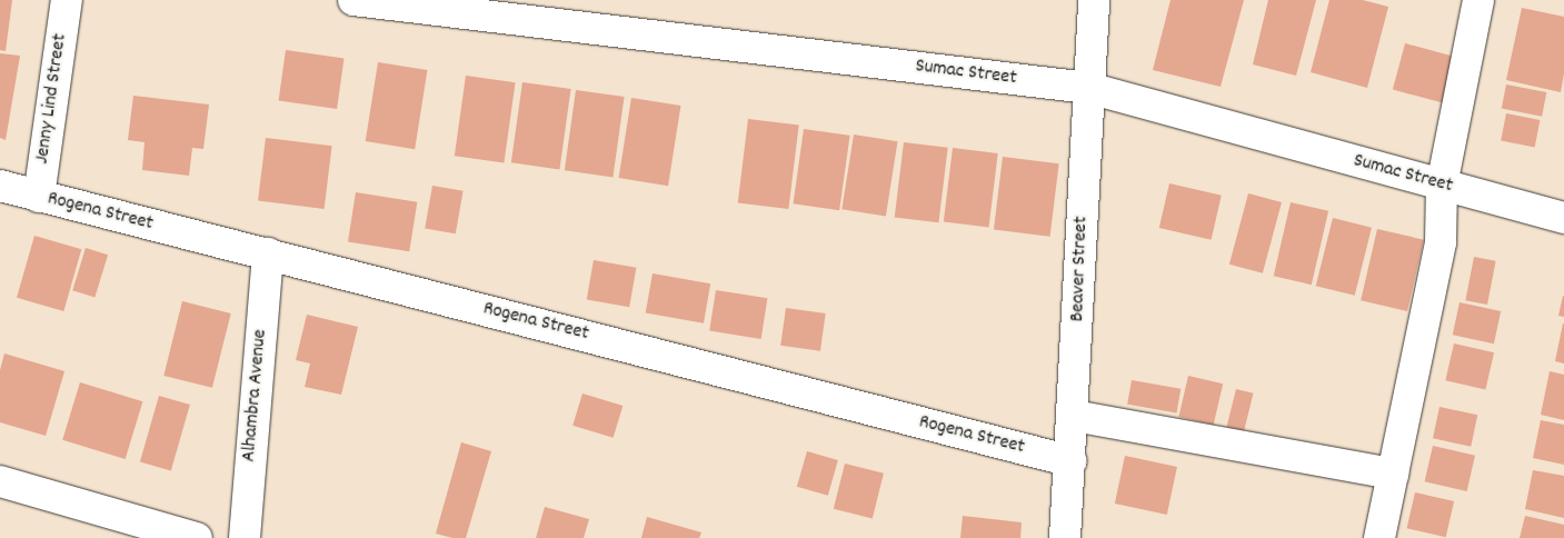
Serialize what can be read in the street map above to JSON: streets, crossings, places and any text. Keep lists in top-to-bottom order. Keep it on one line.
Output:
{"streets":{"street":["Sumac Street","Jenny Lind Street","Rogena Street","Beaver Street","Alhambra Avenue"]},"crossings":[["Sumac Street","Beaver Street"],["Jenny Lind Street","Rogena Street"],["Rogena Street","Beaver Street"],["Rogena Street","Alhambra Avenue"]]}
